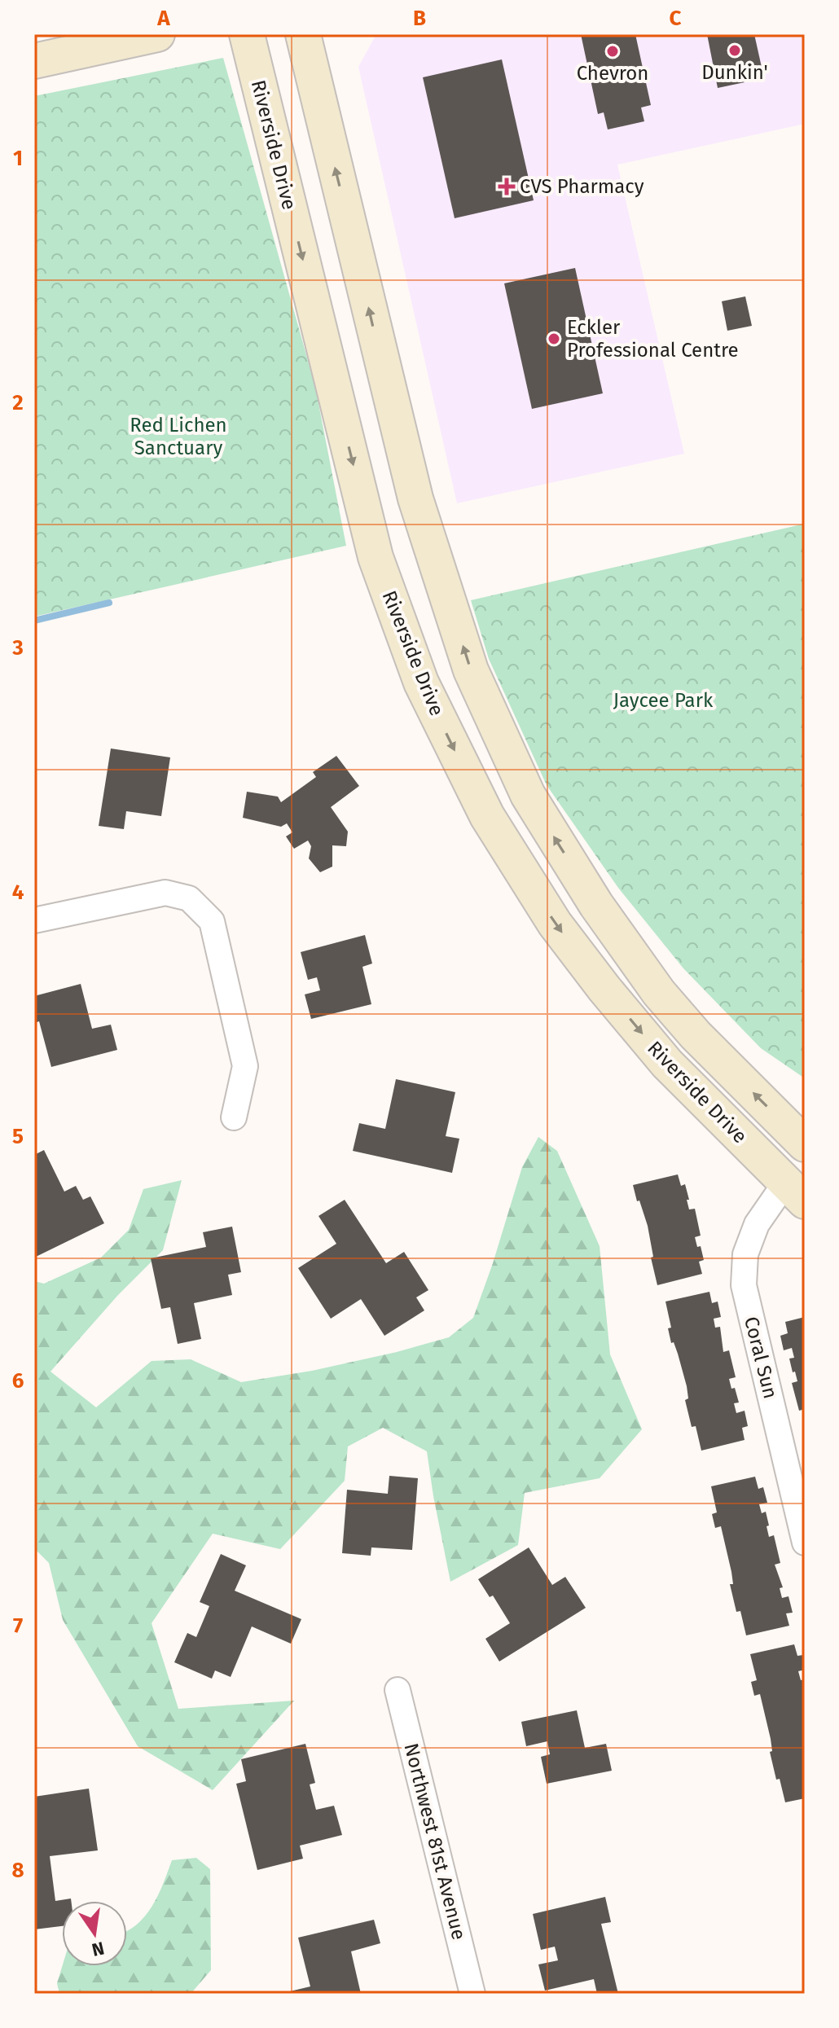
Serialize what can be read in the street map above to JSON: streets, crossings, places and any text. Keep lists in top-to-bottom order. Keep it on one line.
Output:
{"streets":{"street":["Riverside Drive","Coral Sun","Northwest 81st Avenue"]},"crossings":[["Riverside Drive","Coral Sun"]],"parks":["Red Lichen Sanctuary","Jaycee Park"],"places":{"other":["Dunkin'","Chevron","Eckler Professional Centre"],"health":["CVS Pharmacy"]},"north":"bottom","grid":{"columns":["A","B","C"],"rows":["1","2","3","4","5","6","7","8"]}}
